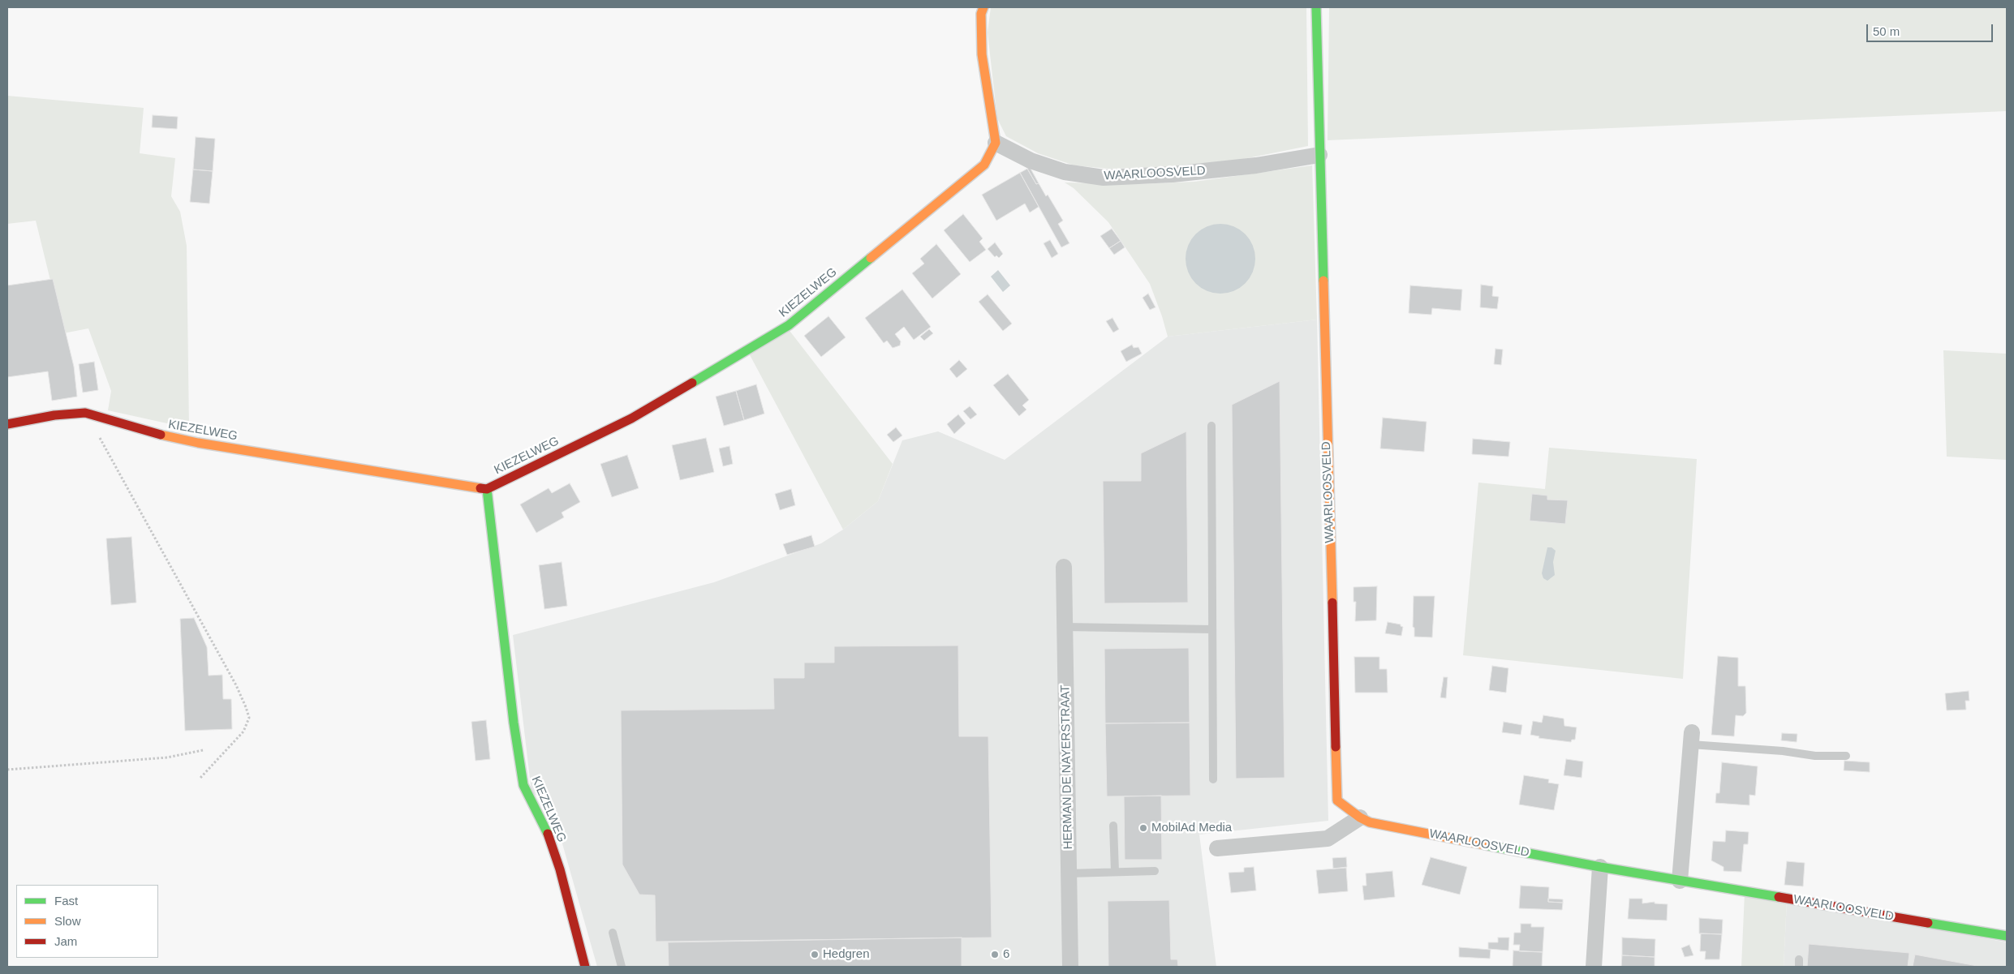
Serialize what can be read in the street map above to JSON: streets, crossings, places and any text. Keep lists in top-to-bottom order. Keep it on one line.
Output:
{"streets":{"street":["WAARLOOSVELD","KIEZELWEG","HERMAN DE NAYERSTRAAT"]},"crossings":[["WAARLOOSVELD","KIEZELWEG"]],"places":["MobilAd Media","Hedgren","6"],"legend":["Fast","Slow","Jam"],"scale_bar":"50 m"}
